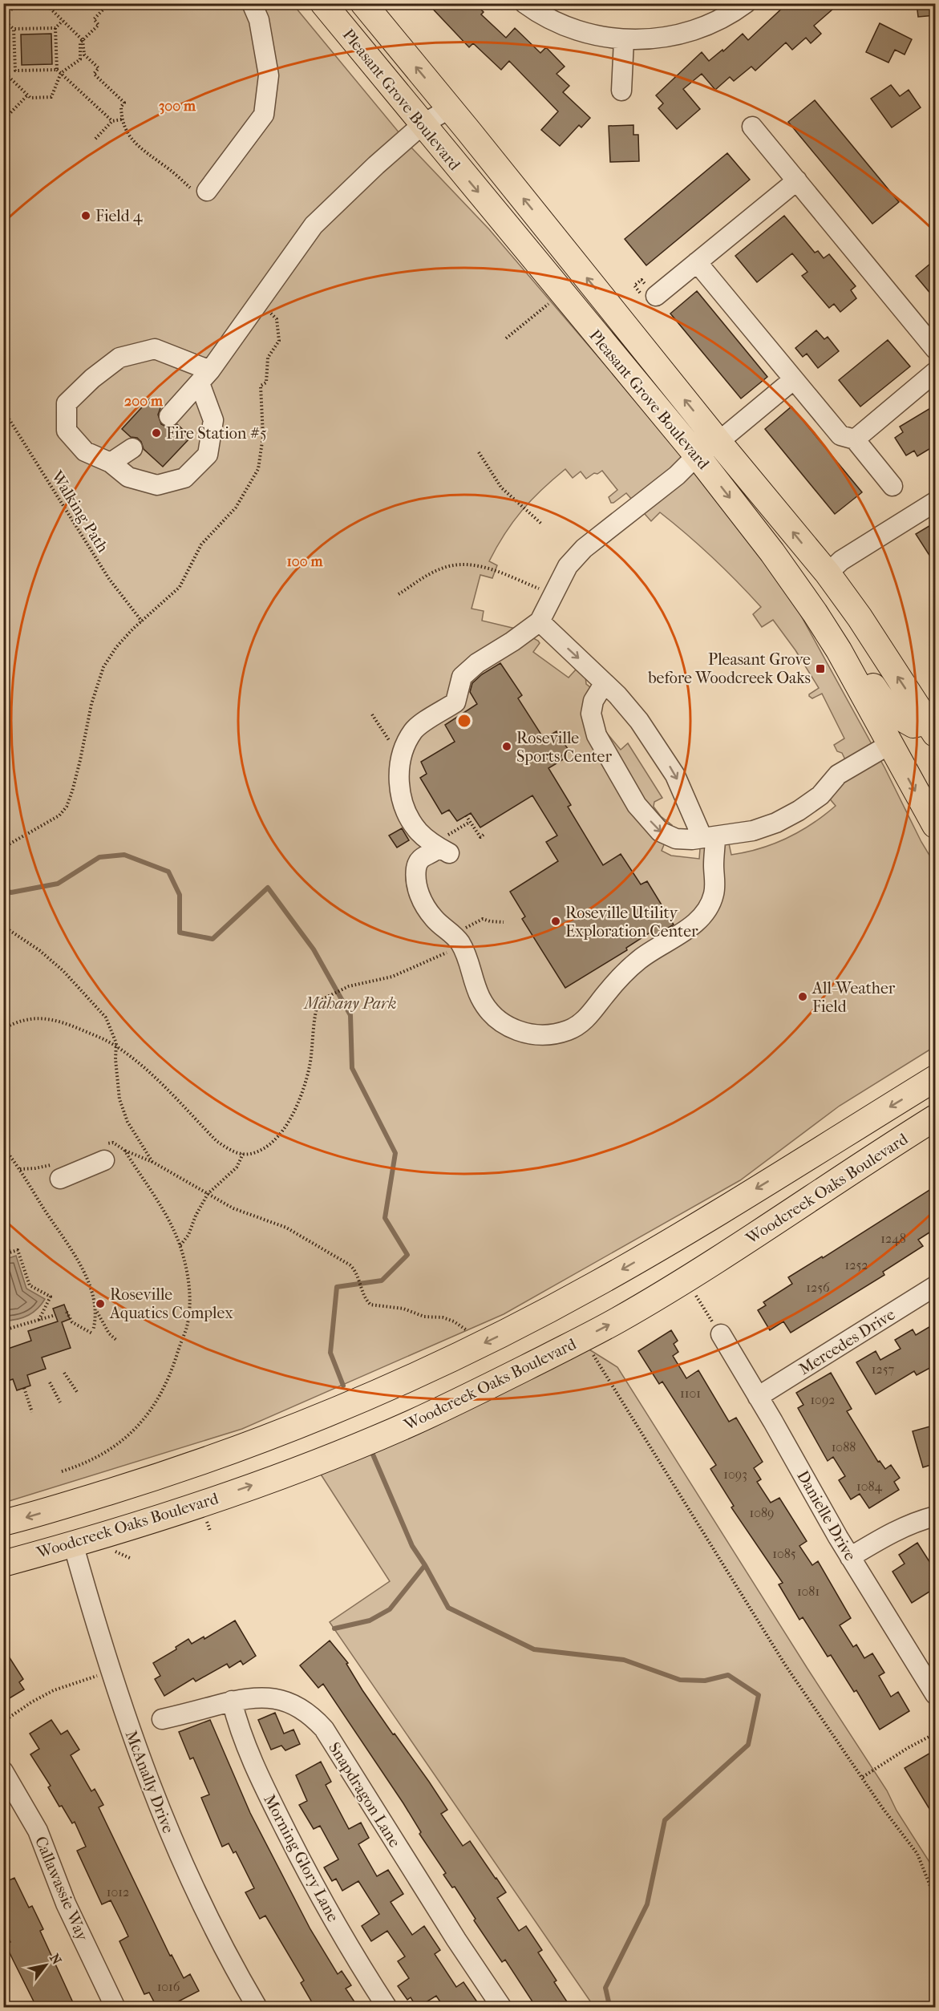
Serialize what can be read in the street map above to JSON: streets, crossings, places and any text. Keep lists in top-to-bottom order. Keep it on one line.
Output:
{"streets":{"main road":["Pleasant Grove Boulevard","Woodcreek Oaks Boulevard"],"street":["Mercedes Drive","Danielle Drive","McAnally Drive","Snapdragon Lane","Morning Glory Lane","Callawassie Way"],"path":["Walking Path"]},"crossings":[["Woodcreek Oaks Boulevard","McAnally Drive"],["Mercedes Drive","Danielle Drive"],["Snapdragon Lane","Morning Glory Lane"]],"parks":["Mahany Park"],"places":{"other":["Field 4","Fire Station #5","Roseville Sports Center","Roseville Utility Exploration Center","All-Weather Field","Roseville Aquatics Complex"],"transit":["Pleasant Grove before Woodcreek Oaks"]},"house_numbers":["1248","1252","1256","1257","1101","1092","1088","1093","1084","1089","1085","1081","1012","1016"],"north":"top right","rings":["300 m","200 m","100 m"]}
